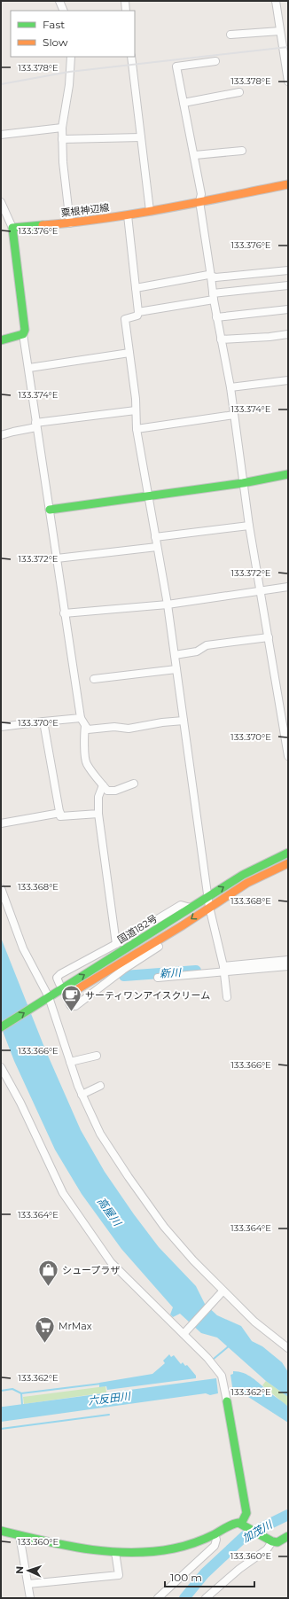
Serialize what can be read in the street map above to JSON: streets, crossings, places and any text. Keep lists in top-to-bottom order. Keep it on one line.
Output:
{"streets":{"main road":["粟根神辺線","国道182号"]},"water":["新川","高屋川","六反田川","加茂川"],"places":{"cafe":["サーティワンアイスクリーム"],"shop":["シュープラザ"],"supermarket":["MrMax"]},"legend":["Fast","Slow"],"scale_bar":"100 m","north":"left","coordinates":["133.378°E","133.376°E","133.374°E","133.372°E","133.370°E","133.368°E","133.366°E","133.364°E","133.362°E","133.360°E"]}
